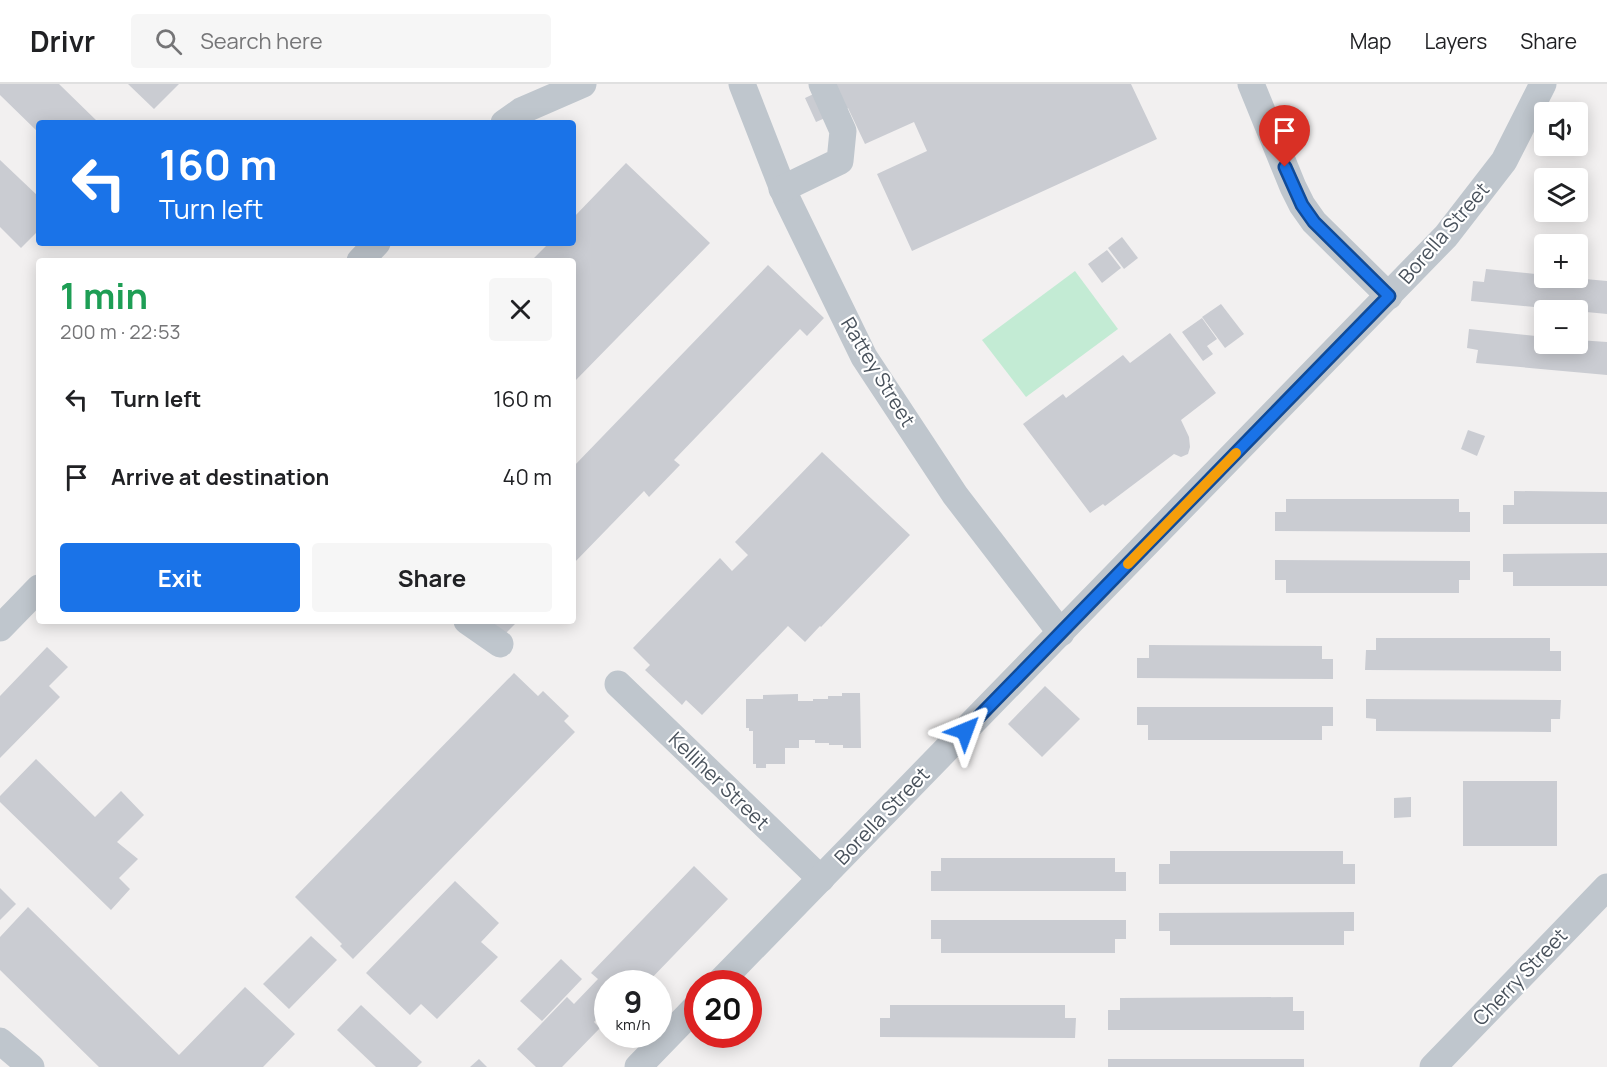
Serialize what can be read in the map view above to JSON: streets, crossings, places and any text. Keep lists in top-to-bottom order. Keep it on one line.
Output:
{"streets":{"lane":["Borella Street","Rattey Street","Kelliher Street","Cherry Street"]},"crossings":[["Borella Street","Rattey Street"],["Borella Street","Kelliher Street"]],"page":{"header":"Drivr","search":"Search here","nav":["Map","Layers","Share"],"map_buttons":["+","−"],"turn":["160 m","Turn left"],"heading":["1 min","200 m · 22:53"],"list":[{"name":"Turn left","value":"160 m"},{"name":"Arrive at destination","value":"40 m"}],"buttons":["Exit","Share"],"speed":"9 km/h","limit":"20"}}
